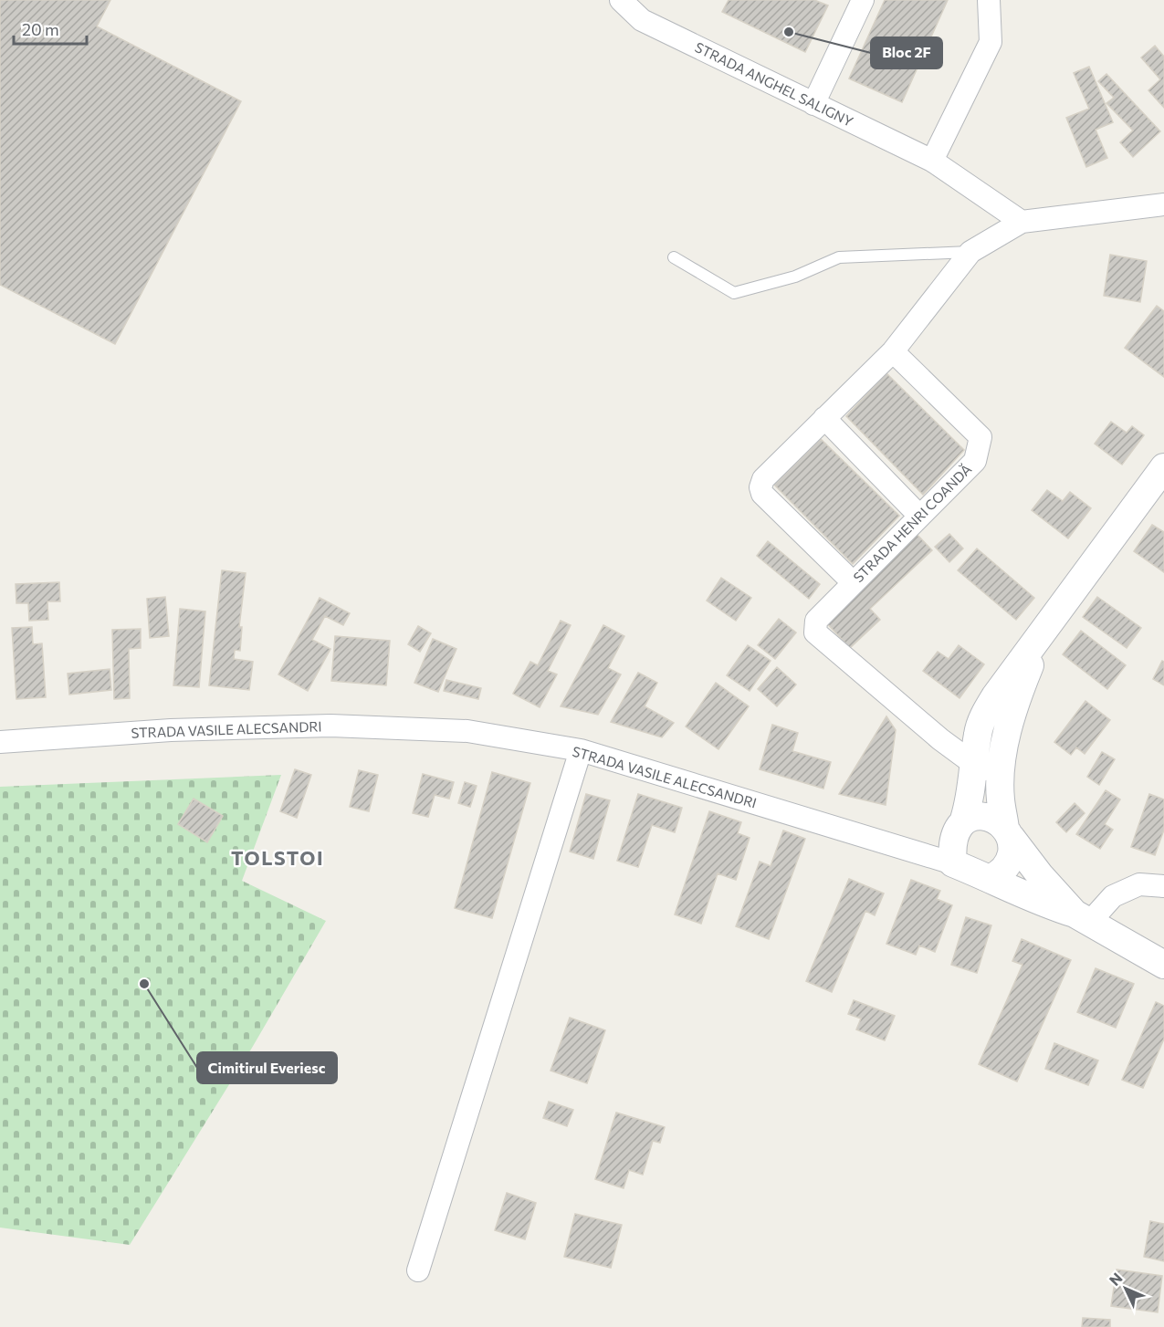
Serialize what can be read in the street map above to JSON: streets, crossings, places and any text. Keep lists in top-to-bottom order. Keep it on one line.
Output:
{"streets":{"street":["STRADA ANGHEL SALIGNY","STRADA HENRI COANDĂ","STRADA VASILE ALECSANDRI"]},"districts":["TOLSTOI"],"places":["Bloc 2F","Cimitirul Everiesc"],"scale_bar":"20 m","north":"top left"}
